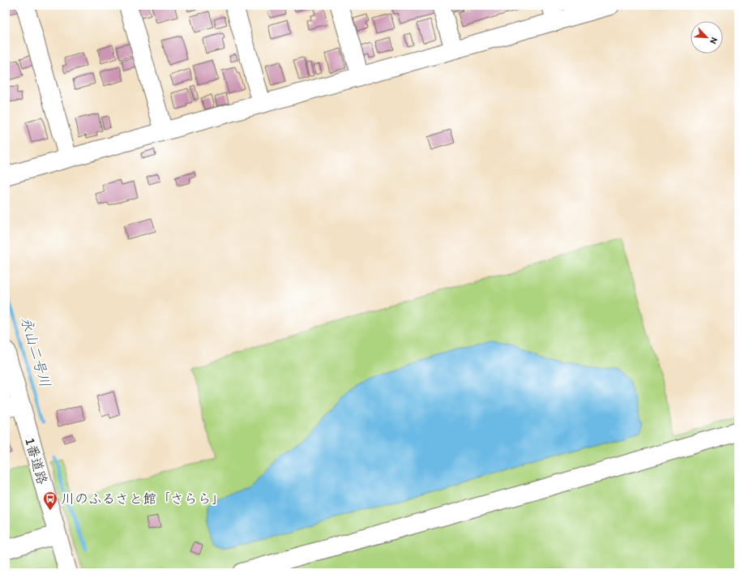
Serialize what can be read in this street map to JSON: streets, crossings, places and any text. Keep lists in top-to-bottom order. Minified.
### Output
{"streets":{"street":["1番道路"]},"water":["永山二号川"],"places":{"bus stop":["川のふるさと館「さらら」"]},"north":"bottom right"}
